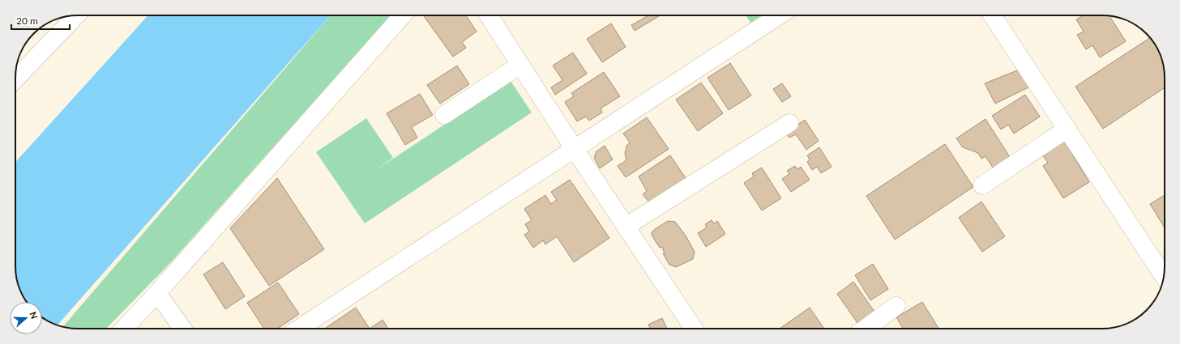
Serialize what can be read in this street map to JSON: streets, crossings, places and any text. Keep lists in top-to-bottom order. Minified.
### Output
{"scale_bar":"20 m","north":"right"}
